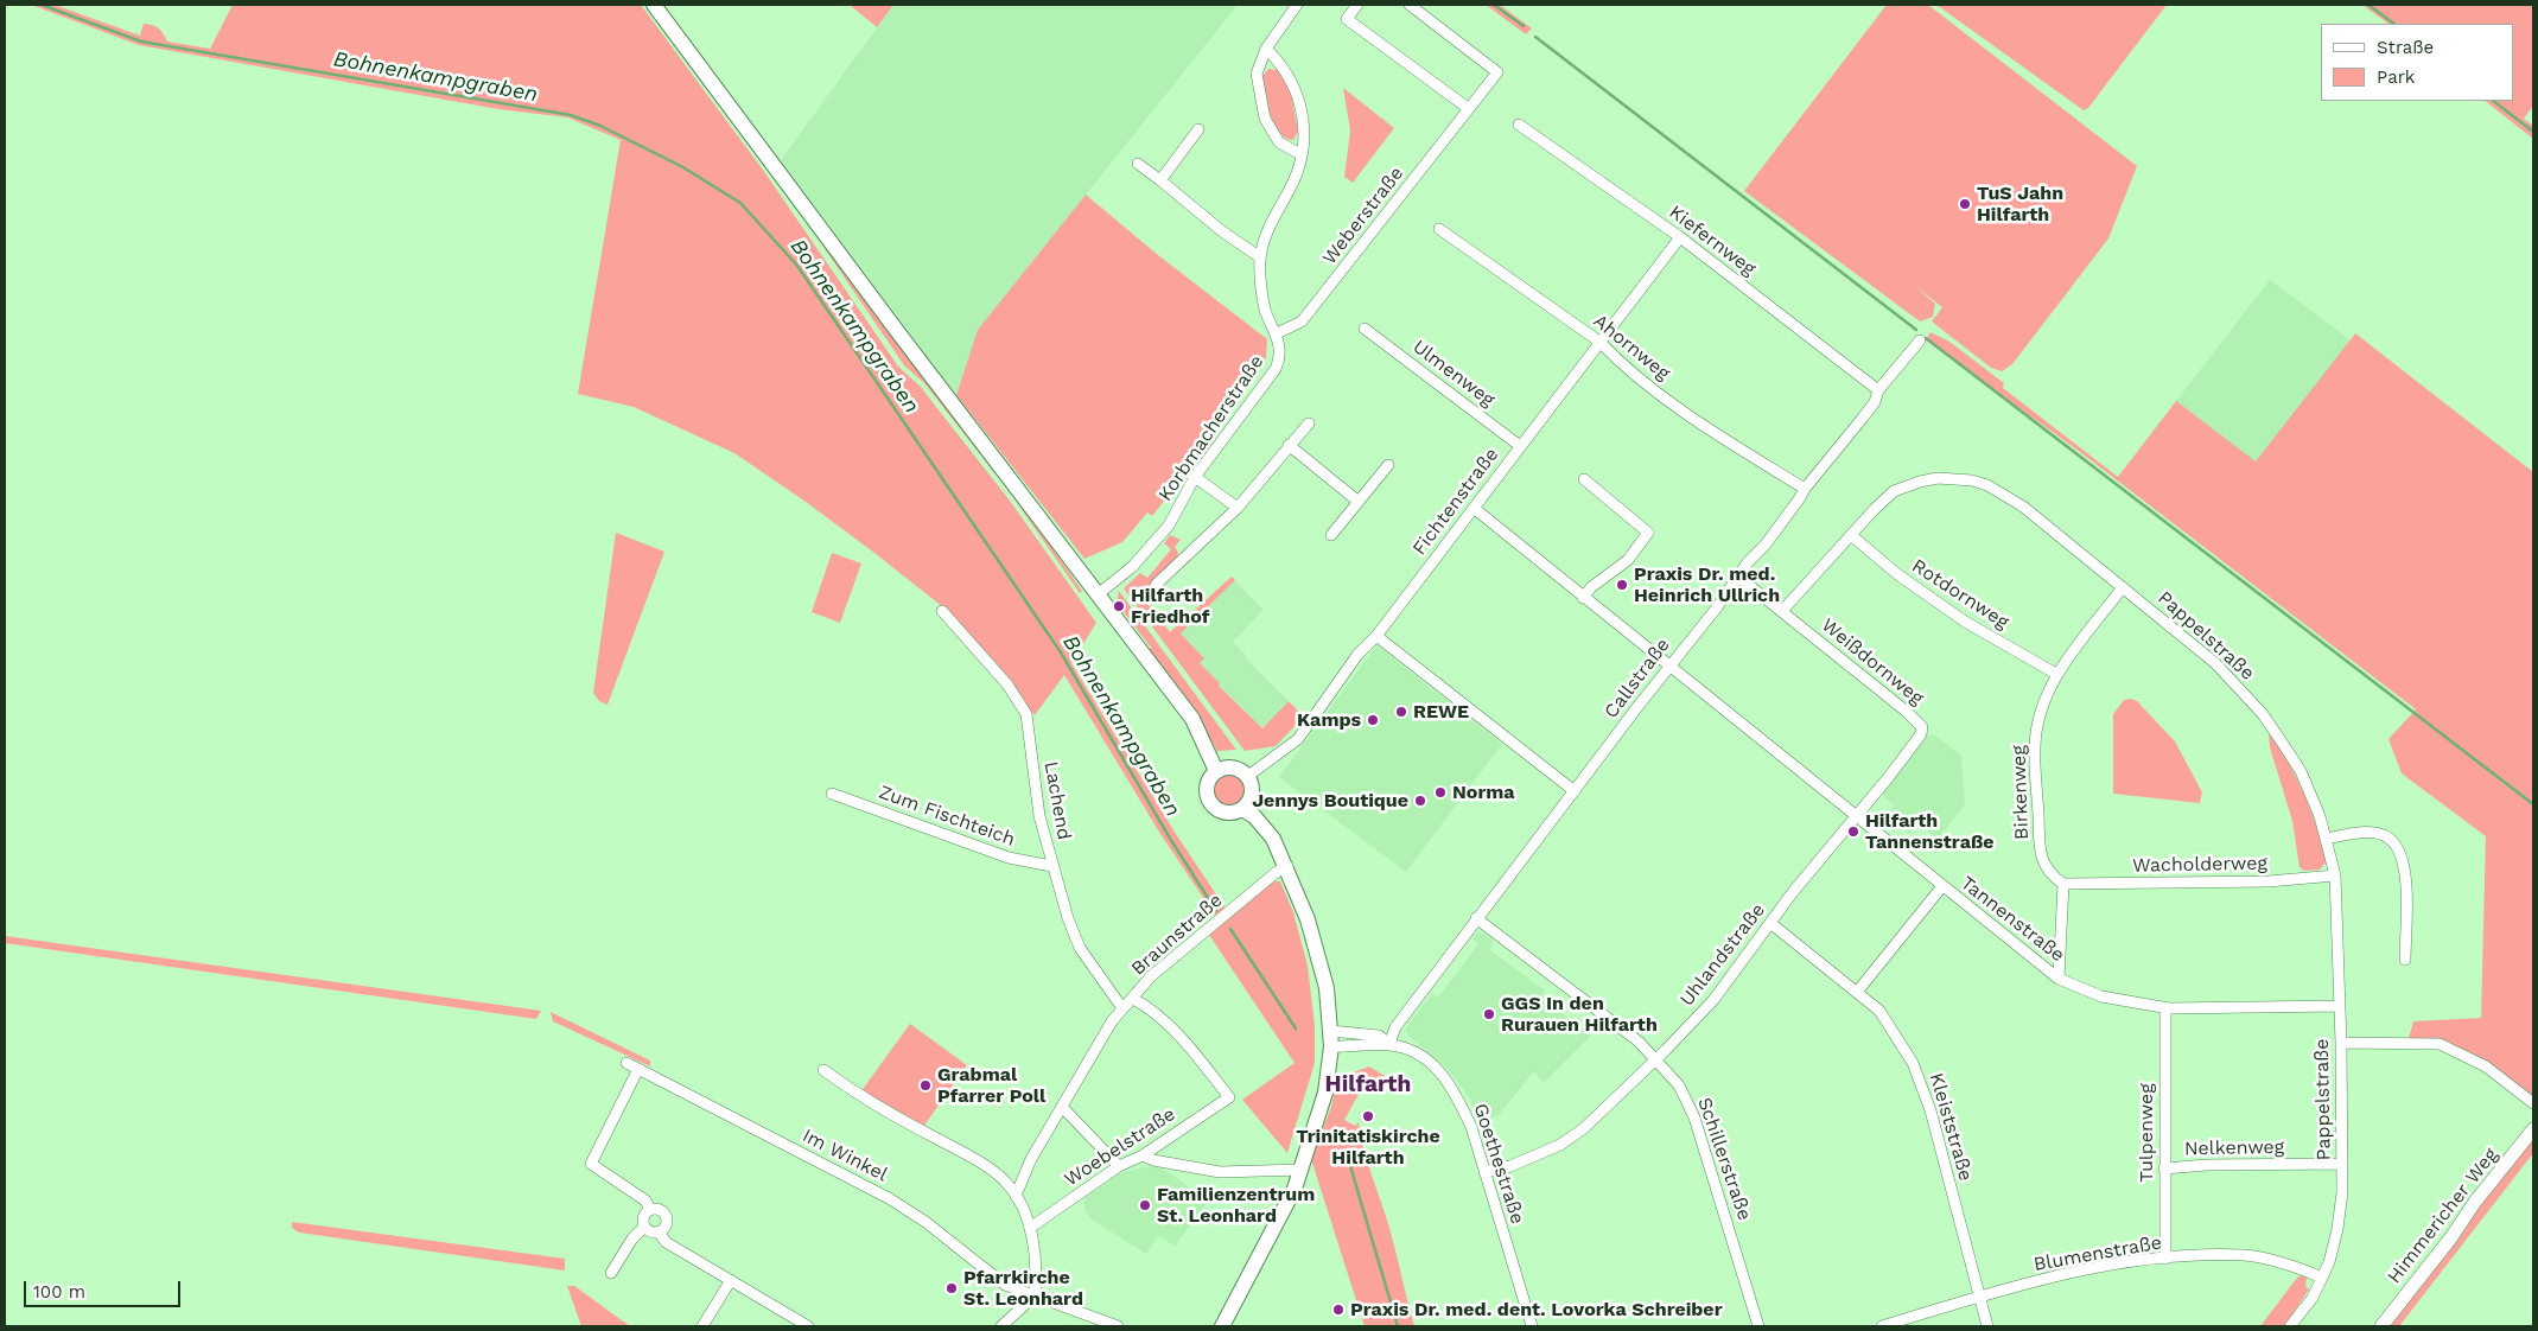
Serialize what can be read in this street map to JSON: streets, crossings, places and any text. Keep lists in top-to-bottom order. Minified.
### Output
{"streets":{"street":["Weberstraße","Kiefernweg","Ahornweg","Ulmenweg","Korbmacherstraße","Fichtenstraße","Rotdornweg","Pappelstraße","Weißdornweg","Callstraße","Birkenweg","Lachend","Zum Fischteich","Wacholderweg","Tannenstraße","Braunstraße","Uhlandstraße","Kleiststraße","Tulpenweg","Woebelstraße","Nelkenweg","Im Winkel","Schillerstraße","Goethestraße","Himmericher Weg","Blumenstraße"]},"crossings":[["Weberstraße","Korbmacherstraße"],["Kiefernweg","Fichtenstraße"],["Kiefernweg","Callstraße"],["Ahornweg","Fichtenstraße"],["Ahornweg","Callstraße"],["Ulmenweg","Fichtenstraße"],["Fichtenstraße","Tannenstraße"],["Rotdornweg","Pappelstraße"],["Rotdornweg","Birkenweg"],["Pappelstraße","Weißdornweg"],["Pappelstraße","Birkenweg"],["Pappelstraße","Wacholderweg"],["Pappelstraße","Tannenstraße"],["Pappelstraße","Nelkenweg"],["Pappelstraße","Blumenstraße"],["Weißdornweg","Callstraße"],["Weißdornweg","Tannenstraße"],["Weißdornweg","Uhlandstraße"],["Callstraße","Tannenstraße"],["Callstraße","Schillerstraße"],["Callstraße","Goethestraße"],["Birkenweg","Wacholderweg"],["Lachend","Zum Fischteich"],["Lachend","Braunstraße"],["Tannenstraße","Uhlandstraße"],["Tannenstraße","Tulpenweg"],["Braunstraße","Woebelstraße"],["Uhlandstraße","Kleiststraße"],["Uhlandstraße","Schillerstraße"],["Uhlandstraße","Goethestraße"],["Kleiststraße","Blumenstraße"],["Tulpenweg","Nelkenweg"],["Tulpenweg","Blumenstraße"]],"districts":["Hilfarth"],"water":["Bohnenkampgraben"],"places":["TuS Jahn Hilfarth","Praxis Dr. med. Heinrich Ullrich","Hilfarth Friedhof","REWE","Kamps","Norma","Jennys Boutique","Hilfarth Tannenstraße","GGS In den Rurauen Hilfarth","Grabmal Pfarrer Poll","Trinitatiskirche Hilfarth","Familienzentrum St. Leonhard","Pfarrkirche St. Leonhard","Praxis Dr. med. dent. Lovorka Schreiber"],"legend":["Straße","Park"],"scale_bar":"100 m"}
